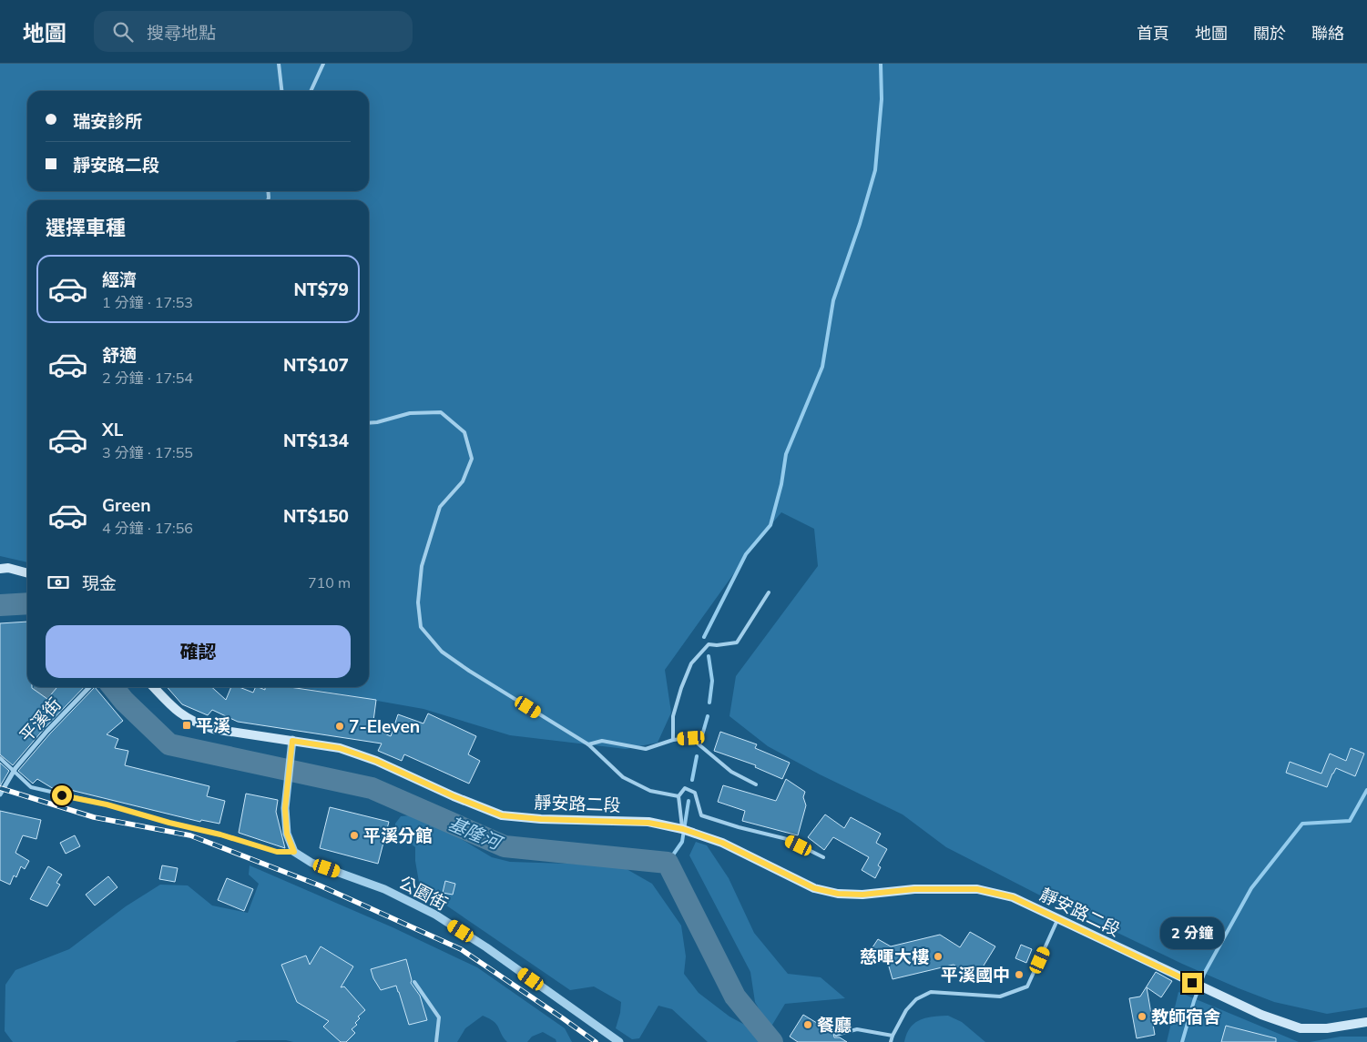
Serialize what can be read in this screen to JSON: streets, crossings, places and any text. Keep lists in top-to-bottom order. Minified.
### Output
{"streets":{"main road":["靜安路二段"],"street":["平溪街","公園街"]},"crossings":[["平溪街","公園街"]],"water":["基隆河"],"places":{"transit":["平溪"],"other":["7-Eleven","平溪分館","慈暉大樓","平溪國中","教師宿舍","餐廳"]},"page":{"header":"地圖","search":"搜尋地點","nav":["首頁","地圖","關於","聯絡"],"banner":["瑞安診所","靜安路二段"],"heading":"選擇車種","list":[{"name":"經濟","note":"1 分鐘 · 17:53","value":"NT$79"},{"name":"舒適","note":"2 分鐘 · 17:54","value":"NT$107"},{"name":"XL","note":"3 分鐘 · 17:55","value":"NT$134"},{"name":"Green","note":"4 分鐘 · 17:56","value":"NT$150"}],"pay":["現金","710 m"],"buttons":"確認","bubble":"2 分鐘"}}
